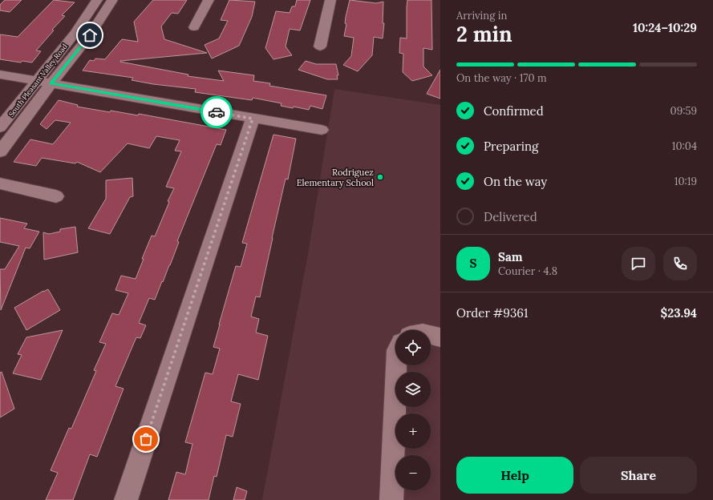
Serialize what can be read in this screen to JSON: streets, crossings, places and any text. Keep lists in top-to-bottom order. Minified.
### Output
{"streets":{"street":["South Pleasant Valley Road"]},"places":["Rodriguez Elementary School"],"page":{"heading":["2 min","Arriving in","10:24–10:29"],"panel":["Sam","Courier · 4.8","Order #9361","$23.94"],"bar":"On the way · 170 m","list":[["Confirmed","09:59"],["Preparing","10:04"],["On the way","10:19"],"Delivered"],"round":"S","map_buttons":["+","−"],"buttons":["Help","Share"]}}
